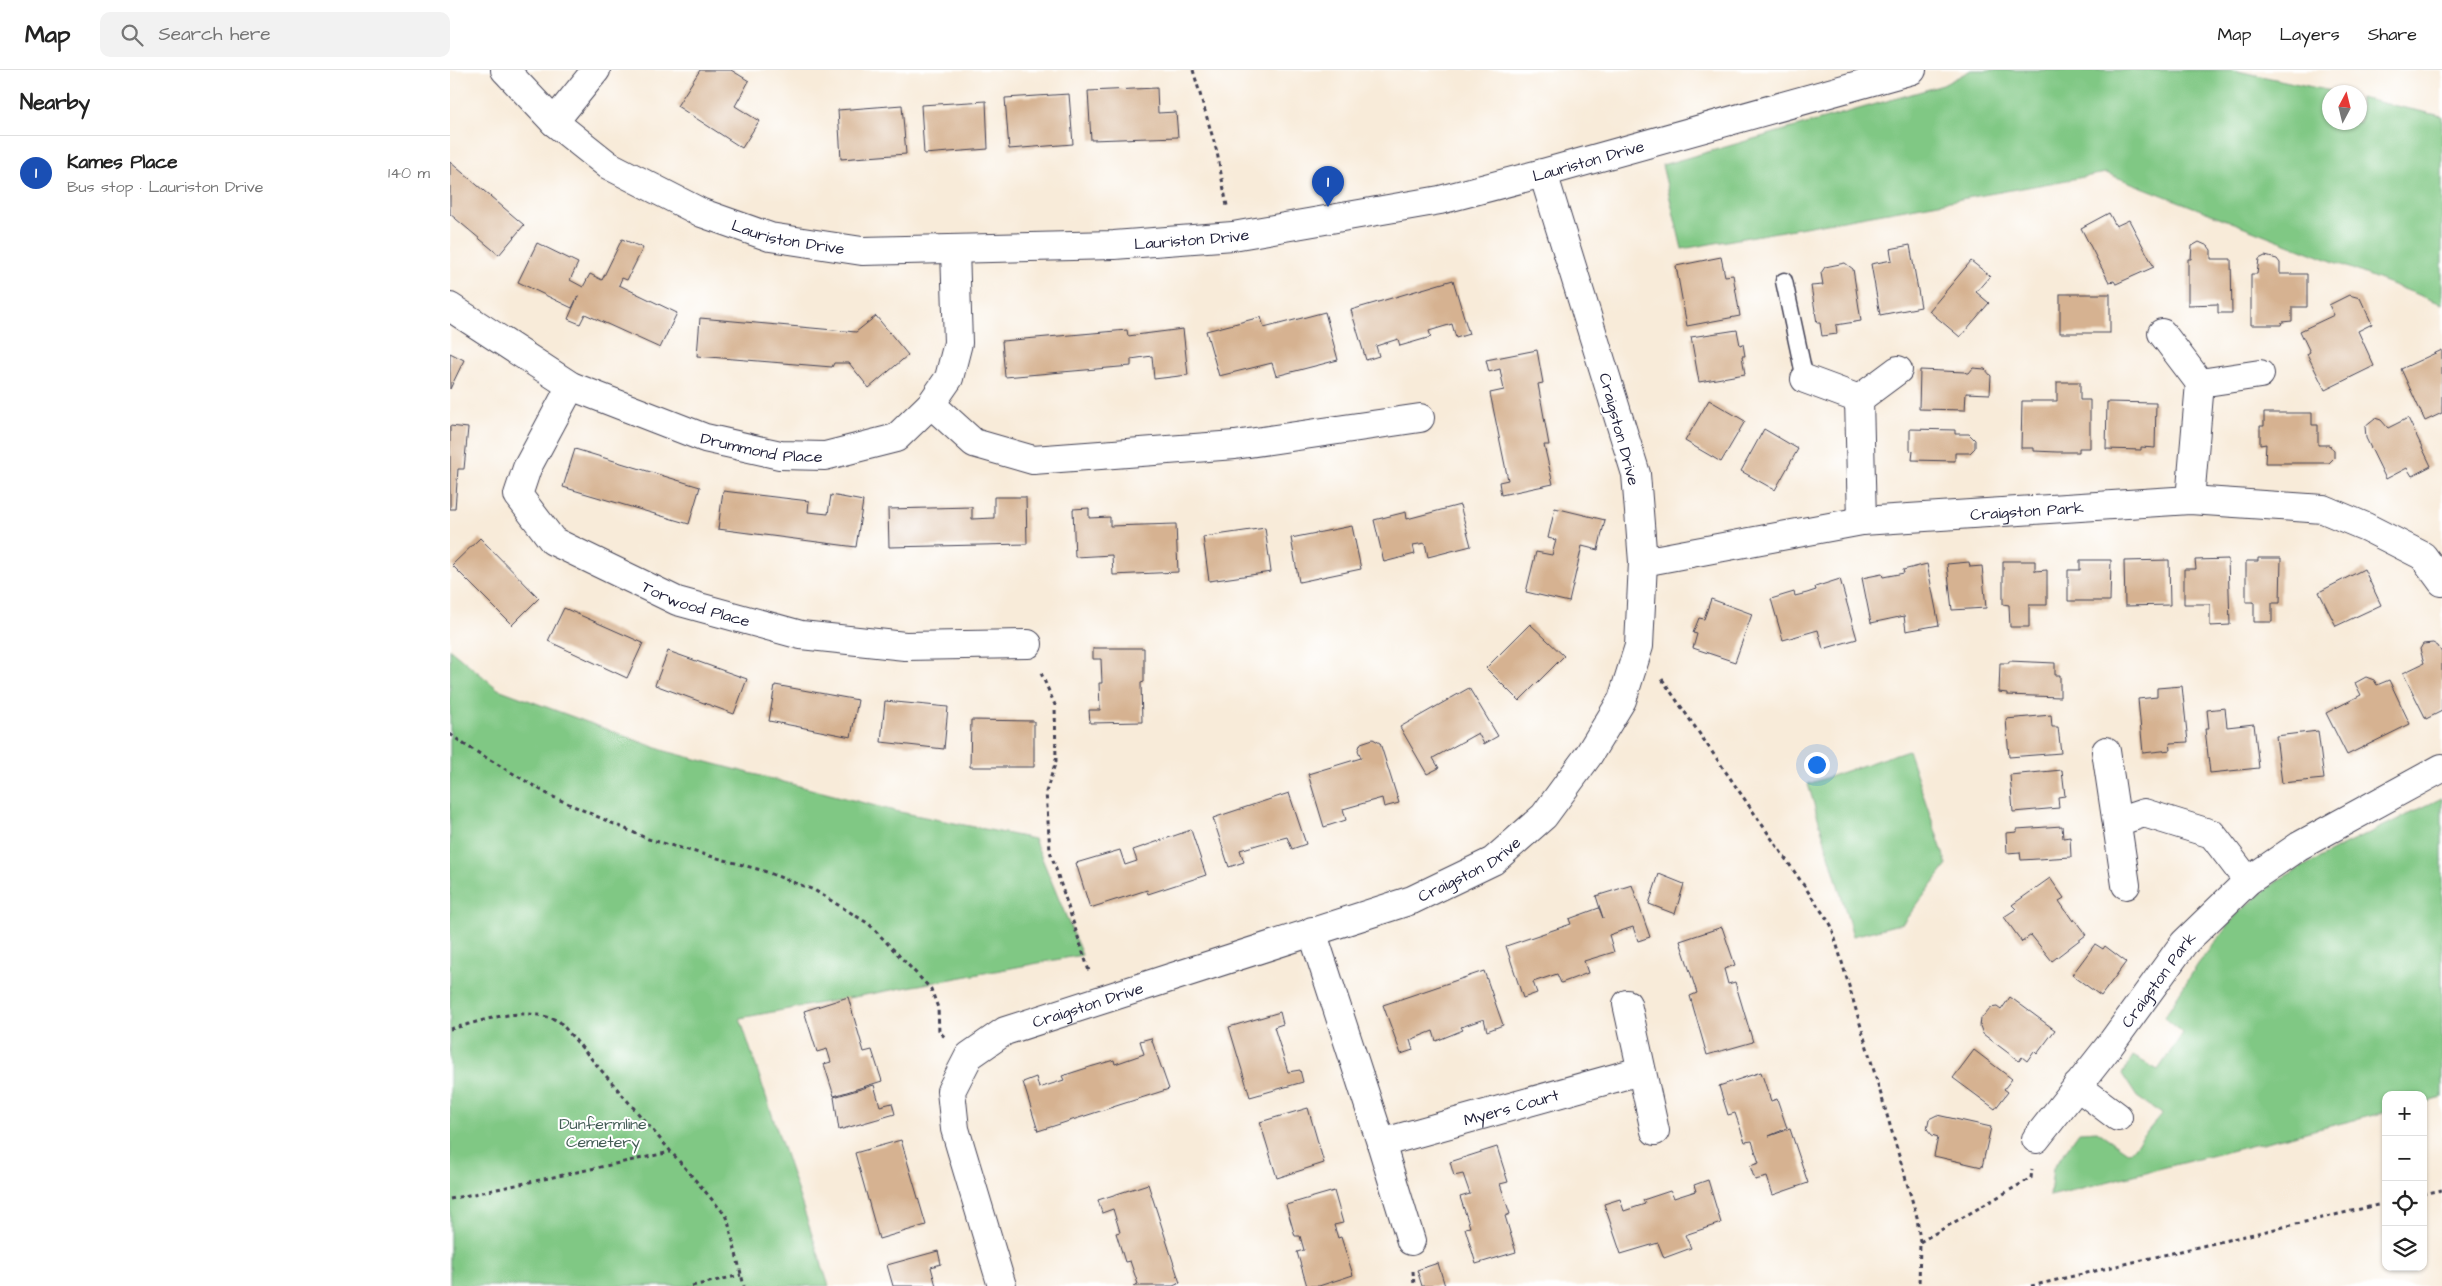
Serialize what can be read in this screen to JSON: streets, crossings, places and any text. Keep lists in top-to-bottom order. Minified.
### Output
{"streets":{"street":["Lauriston Drive","Craigston Drive","Drummond Place","Craigston Park","Torwood Place","Myers Court"]},"crossings":[["Lauriston Drive","Craigston Drive"],["Lauriston Drive","Drummond Place"],["Craigston Drive","Craigston Park"],["Drummond Place","Torwood Place"]],"parks":["Dunfermline Cemetery"],"north":"top","page":{"header":"Map","search":"Search here","nav":["Map","Layers","Share"],"heading":"Nearby","list":[{"mark":"1","name":"Kames Place","note":"Bus stop · Lauriston Drive","value":"140 m"}],"pins":"1","map_buttons":["+","−"]}}
